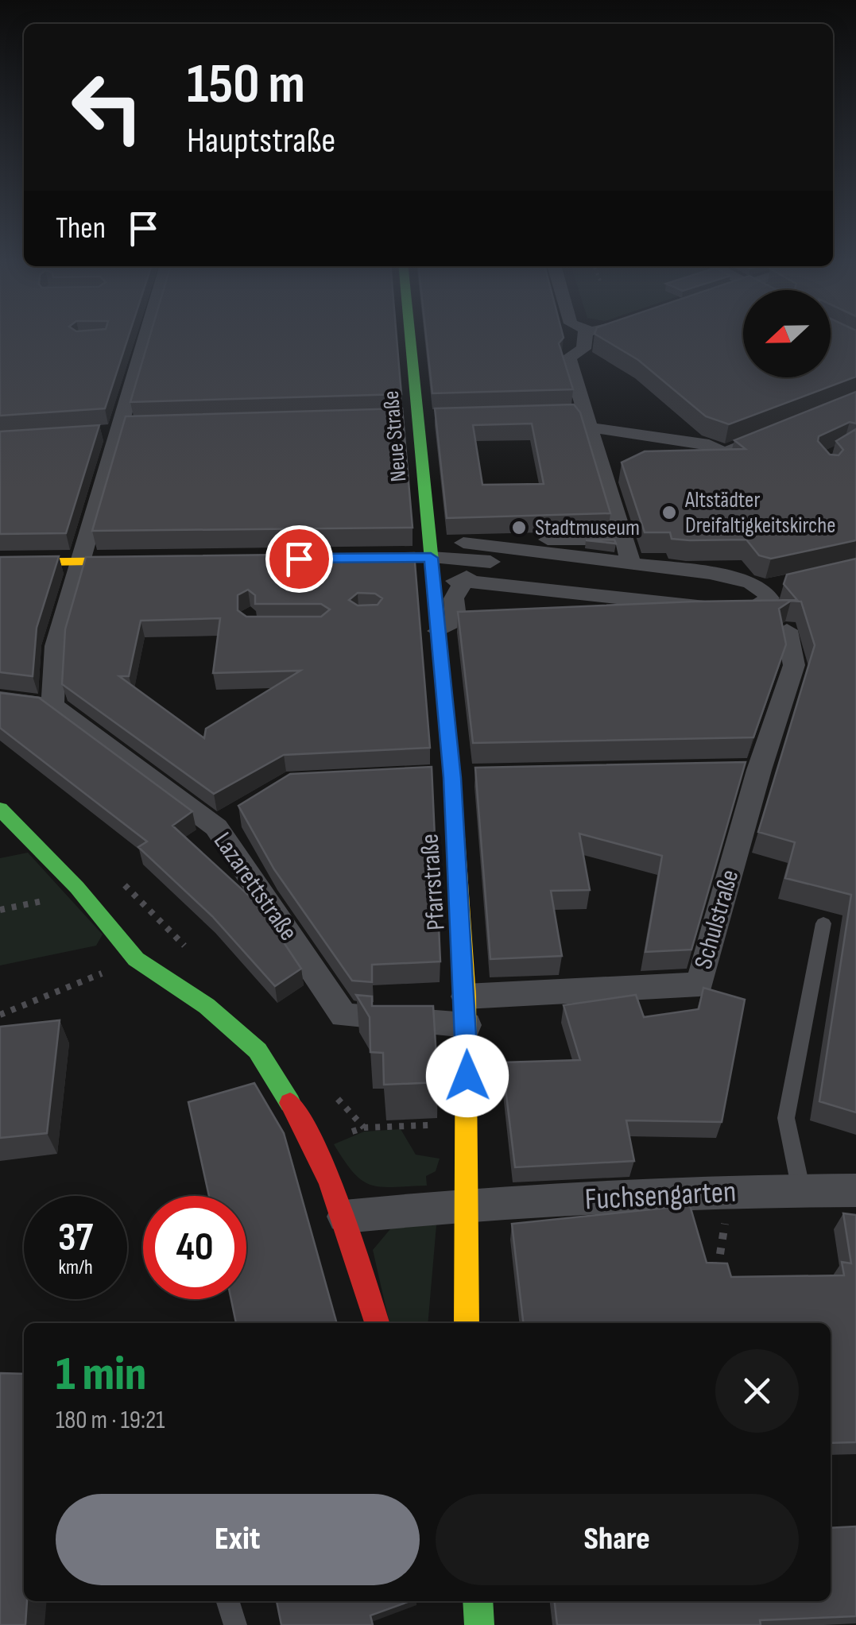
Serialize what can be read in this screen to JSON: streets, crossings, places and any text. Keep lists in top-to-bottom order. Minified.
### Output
{"streets":{"street":["Neue Straße","Pfarrstraße","Lazarettstraße","Schulstraße","Fuchsengarten"]},"crossings":[["Neue Straße","Pfarrstraße"],["Pfarrstraße","Lazarettstraße"],["Pfarrstraße","Schulstraße"],["Pfarrstraße","Fuchsengarten"]],"places":["Altstädter Dreifaltigkeitskirche","Stadtmuseum"],"north":"left","page":{"turn":["150 m","Hauptstraße"],"then":"Then","speed":"37 km/h","limit":"40","heading":["1 min","180 m · 19:21"],"buttons":["Exit","Share"]}}
